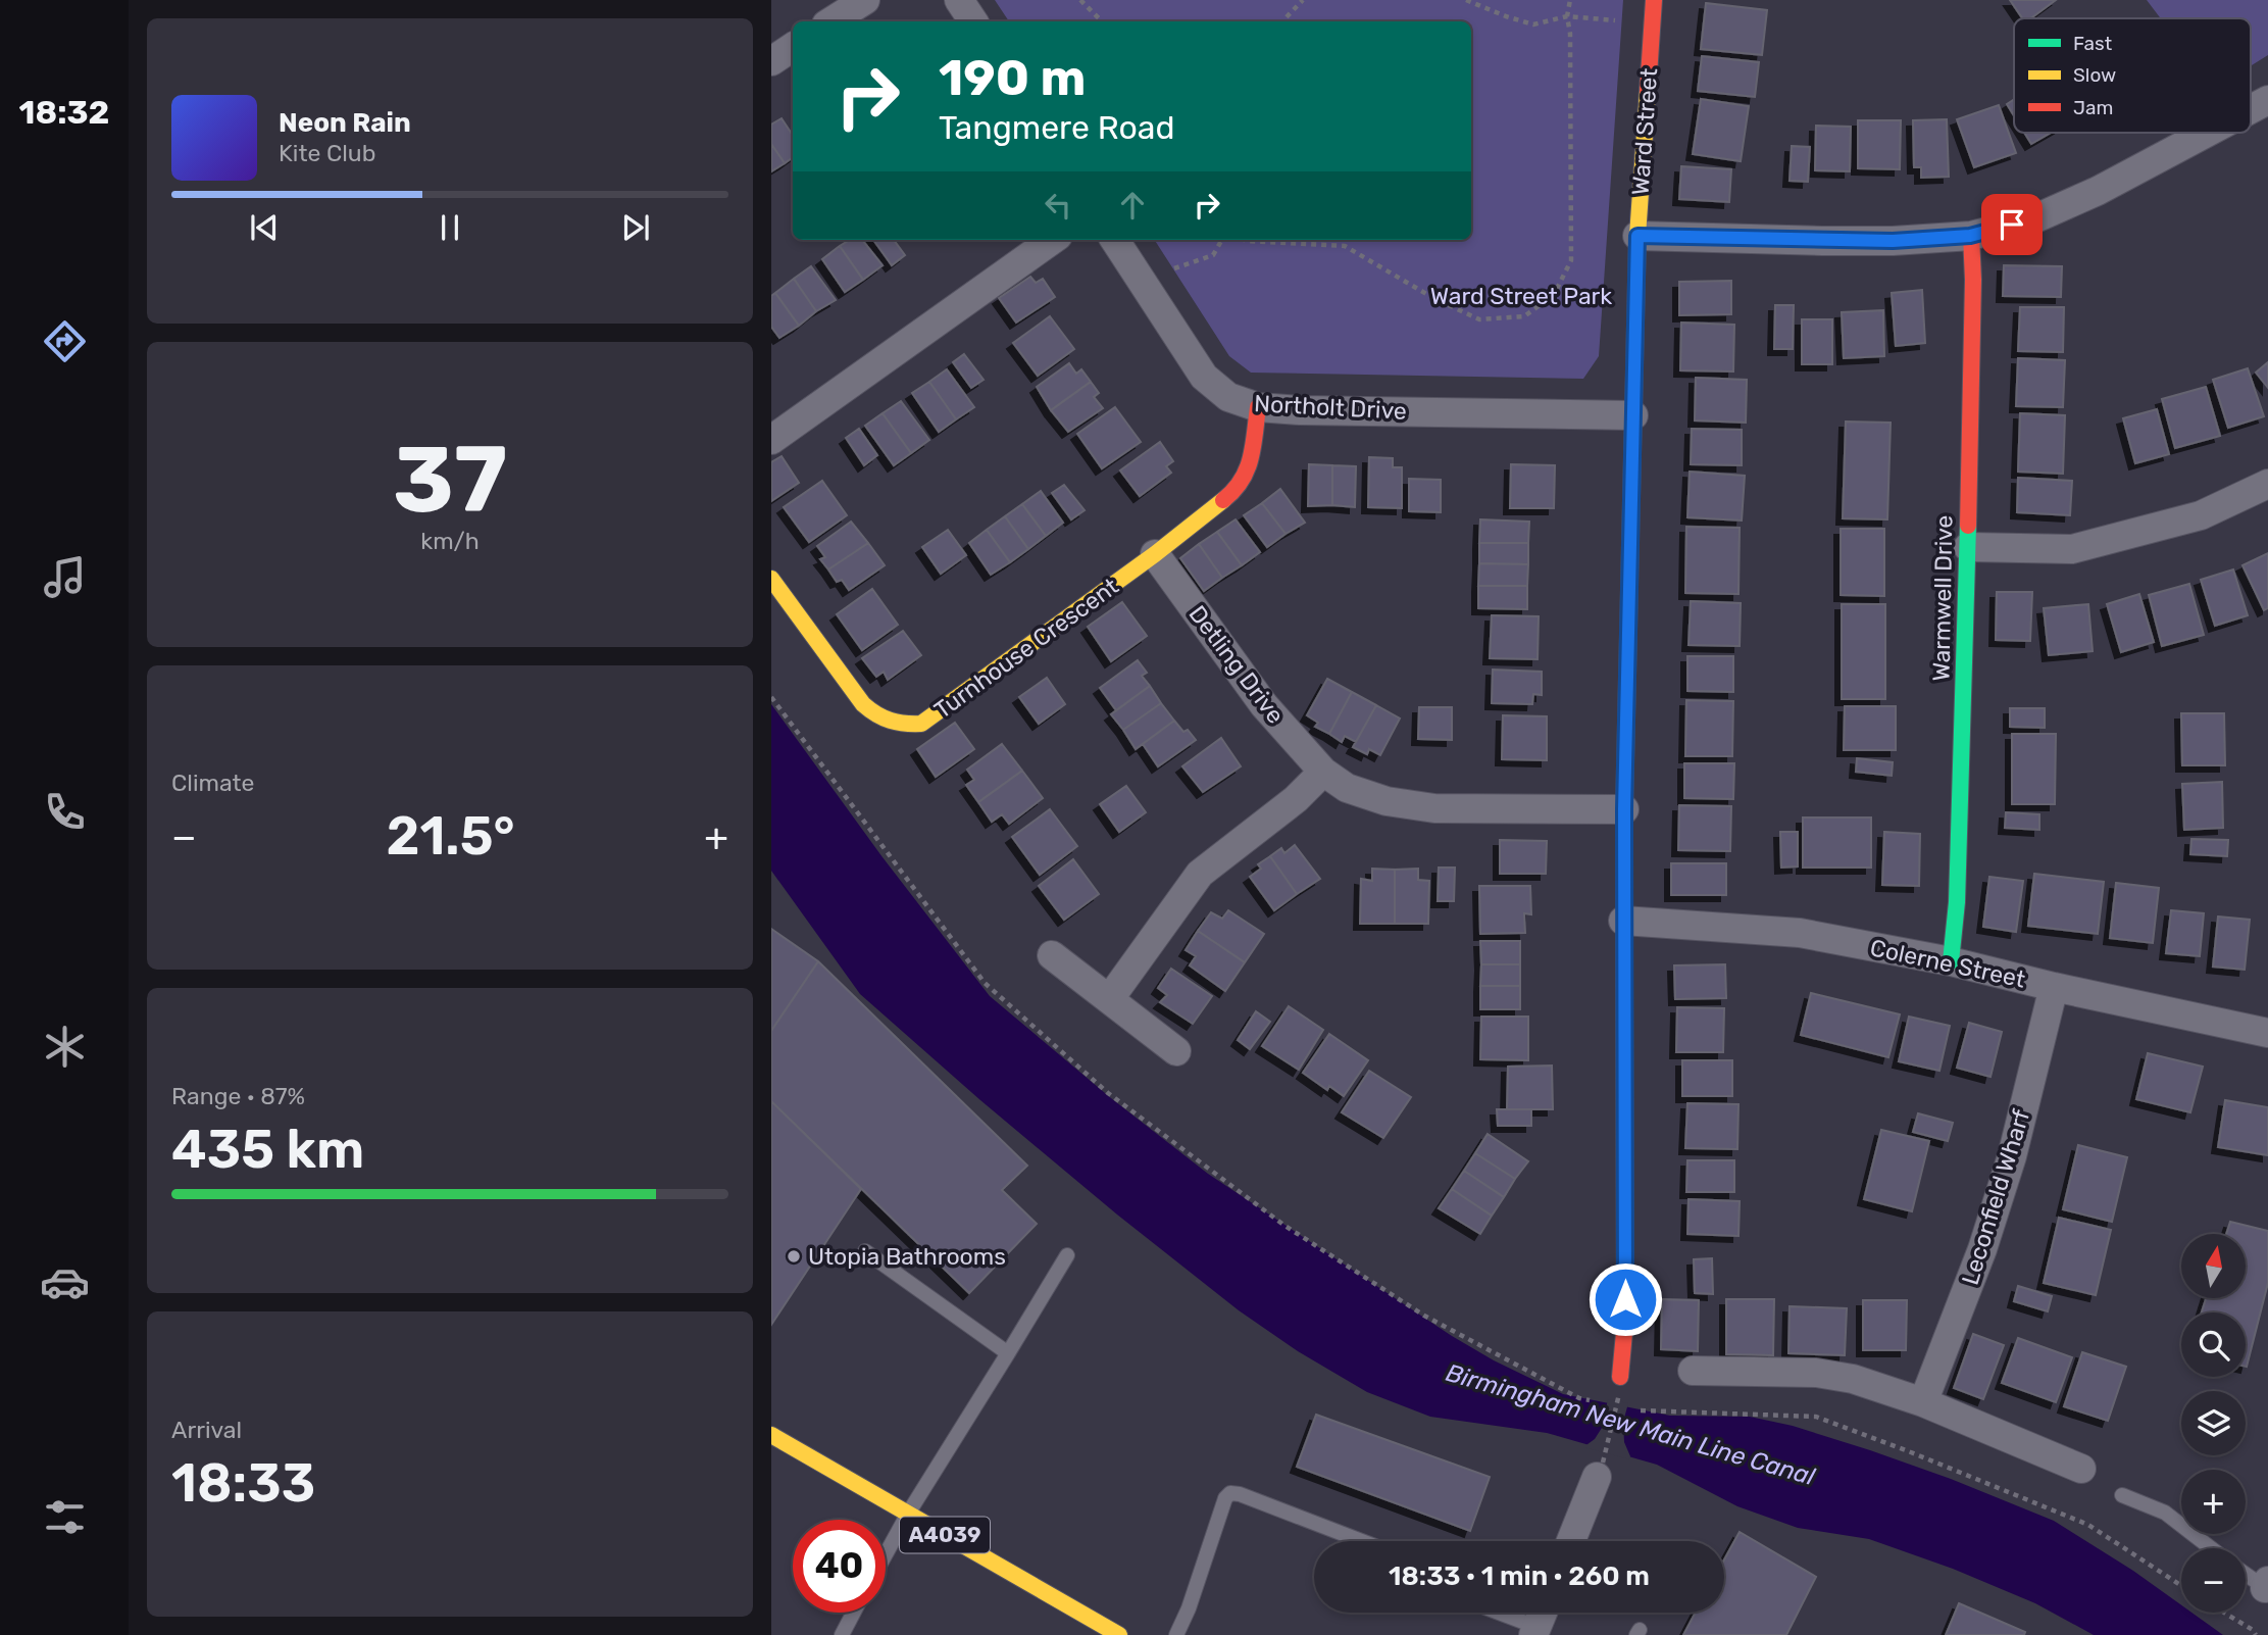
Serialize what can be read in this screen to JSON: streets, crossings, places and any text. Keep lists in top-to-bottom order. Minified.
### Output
{"streets":{"street":["Ward Street","Northolt Drive","Warmwell Drive","Turnhouse Crescent","Detling Drive","Colerne Street","Leconfield Wharf","A4039"]},"crossings":[["Ward Street","Northolt Drive"],["Ward Street","Detling Drive"],["Ward Street","Colerne Street"],["Northolt Drive","Turnhouse Crescent"],["Warmwell Drive","Colerne Street"],["Turnhouse Crescent","Detling Drive"],["Colerne Street","Leconfield Wharf"]],"water":["Birmingham New Main Line Canal"],"parks":["Ward Street Park"],"places":["Utopia Bathrooms"],"legend":["Fast","Slow","Jam"],"north":"top","page":{"tabs":"18:32","turn":["190 m","Tangmere Road"],"song":["Neon Rain","Kite Club"],"tile":[["37","km/h"],"Climate",["Range · 87%","435 km"],["Arrival","18:33"]],"heat":["−","21.5°","+"],"map_buttons":["+","−"],"limit":"40","trip":"18:33 · 1 min · 260 m"}}
